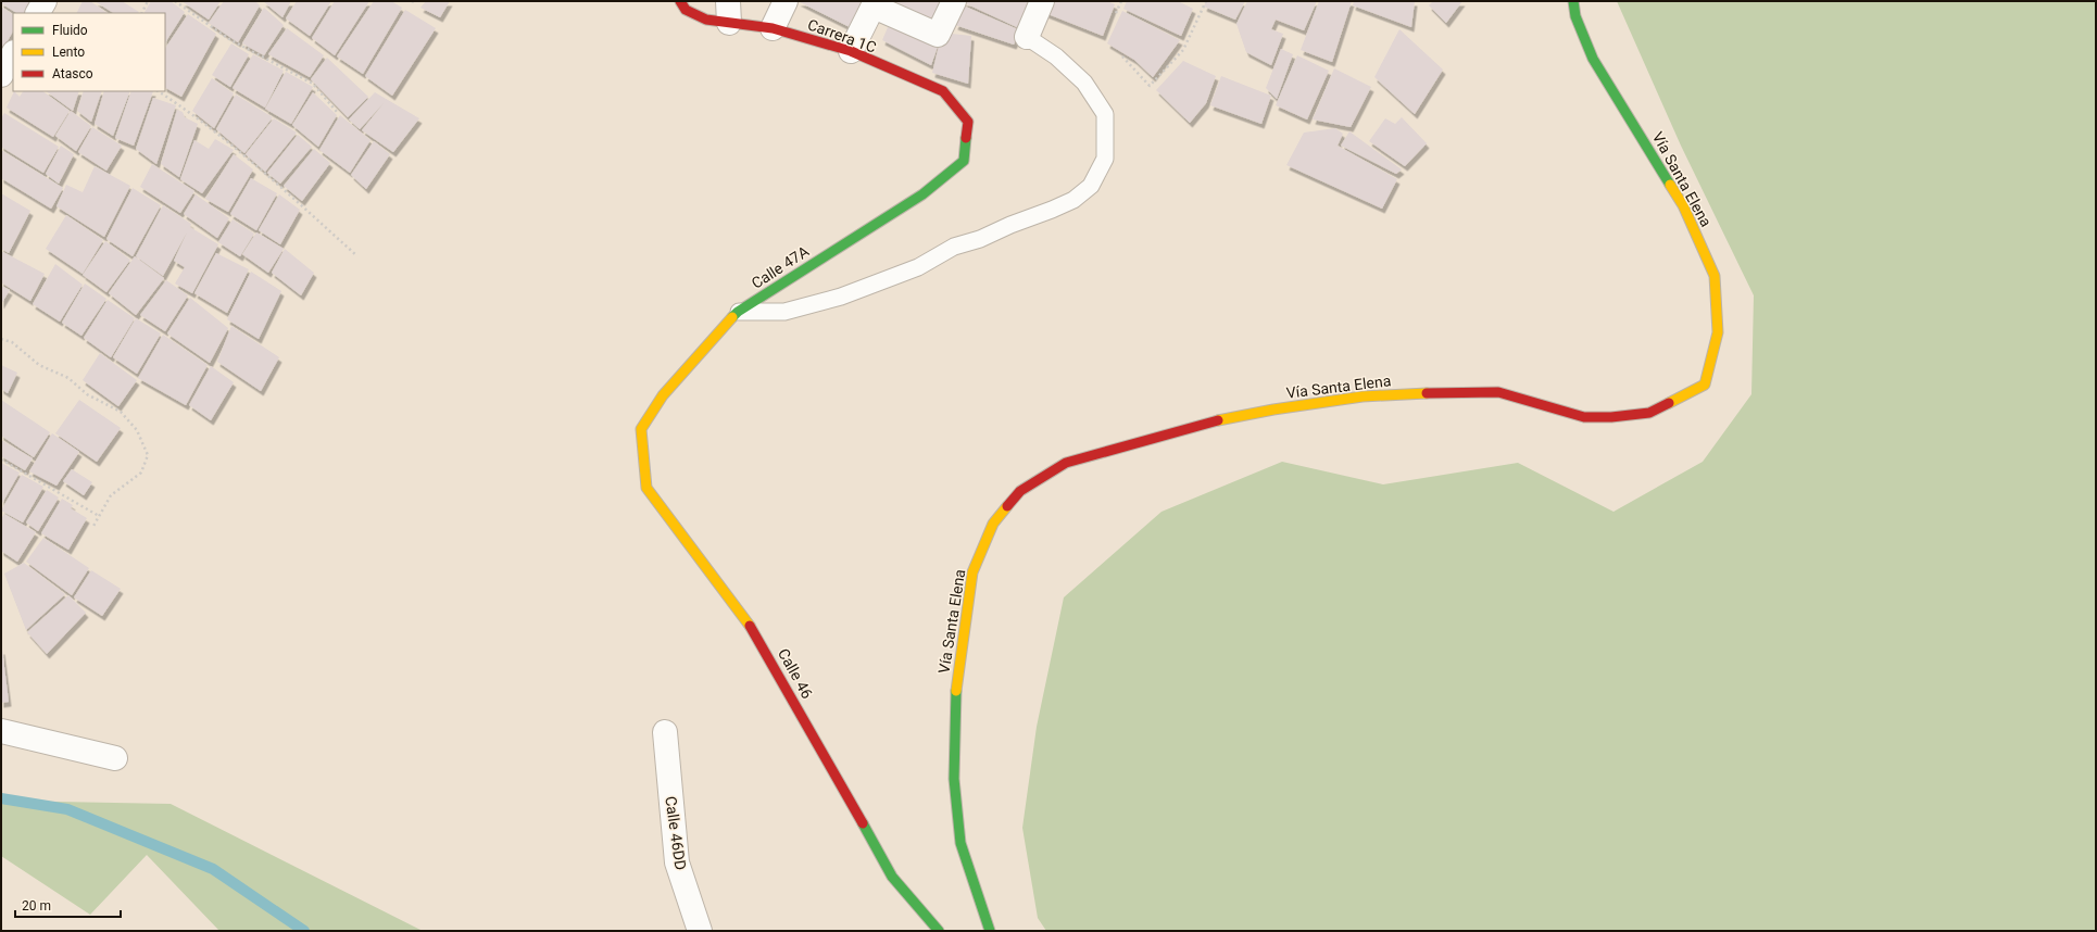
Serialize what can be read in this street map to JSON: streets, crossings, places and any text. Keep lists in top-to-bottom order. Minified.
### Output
{"streets":{"main road":["Carrera 1C","Vía Santa Elena","Calle 47A","Calle 46"],"street":["Calle 46DD"]},"crossings":[["Carrera 1C","Calle 47A"],["Calle 47A","Calle 46"]],"legend":["Fluido","Lento","Atasco"],"scale_bar":"20 m"}
